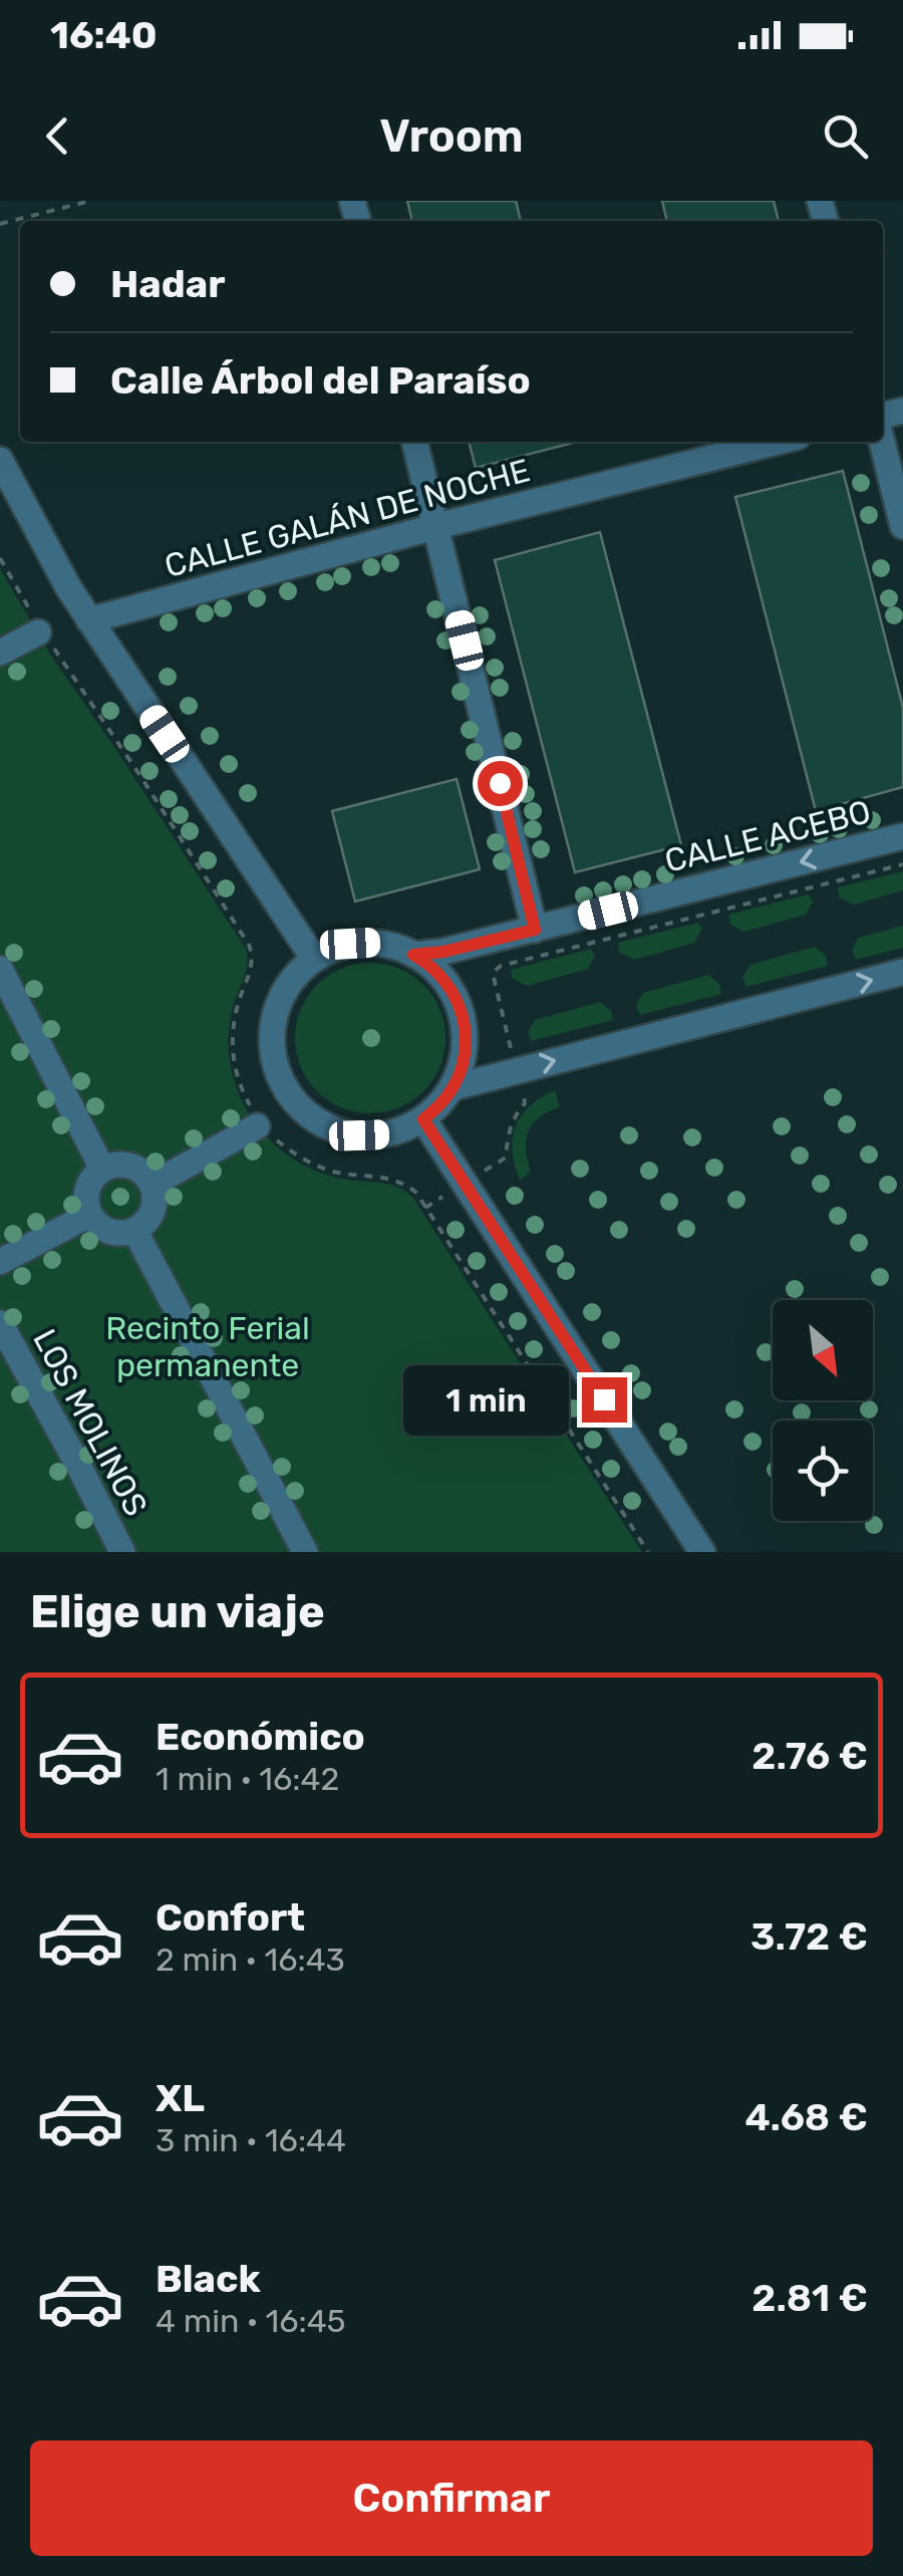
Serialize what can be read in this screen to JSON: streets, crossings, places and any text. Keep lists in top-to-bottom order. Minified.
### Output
{"streets":{"street":["CALLE GALÁN DE NOCHE","CALLE ACEBO","LOS MOLINOS"]},"parks":["Recinto Ferial permanente"],"north":"bottom right","page":{"status":"16:40","header":"Vroom","banner":["Hadar","Calle Árbol del Paraíso"],"bubble":"1 min","heading":"Elige un viaje","list":[{"name":"Económico","note":"1 min · 16:42","value":"2.76 €"},{"name":"Confort","note":"2 min · 16:43","value":"3.72 €"},{"name":"XL","note":"3 min · 16:44","value":"4.68 €"},{"name":"Black","note":"4 min · 16:45","value":"2.81 €"}],"buttons":"Confirmar"}}
